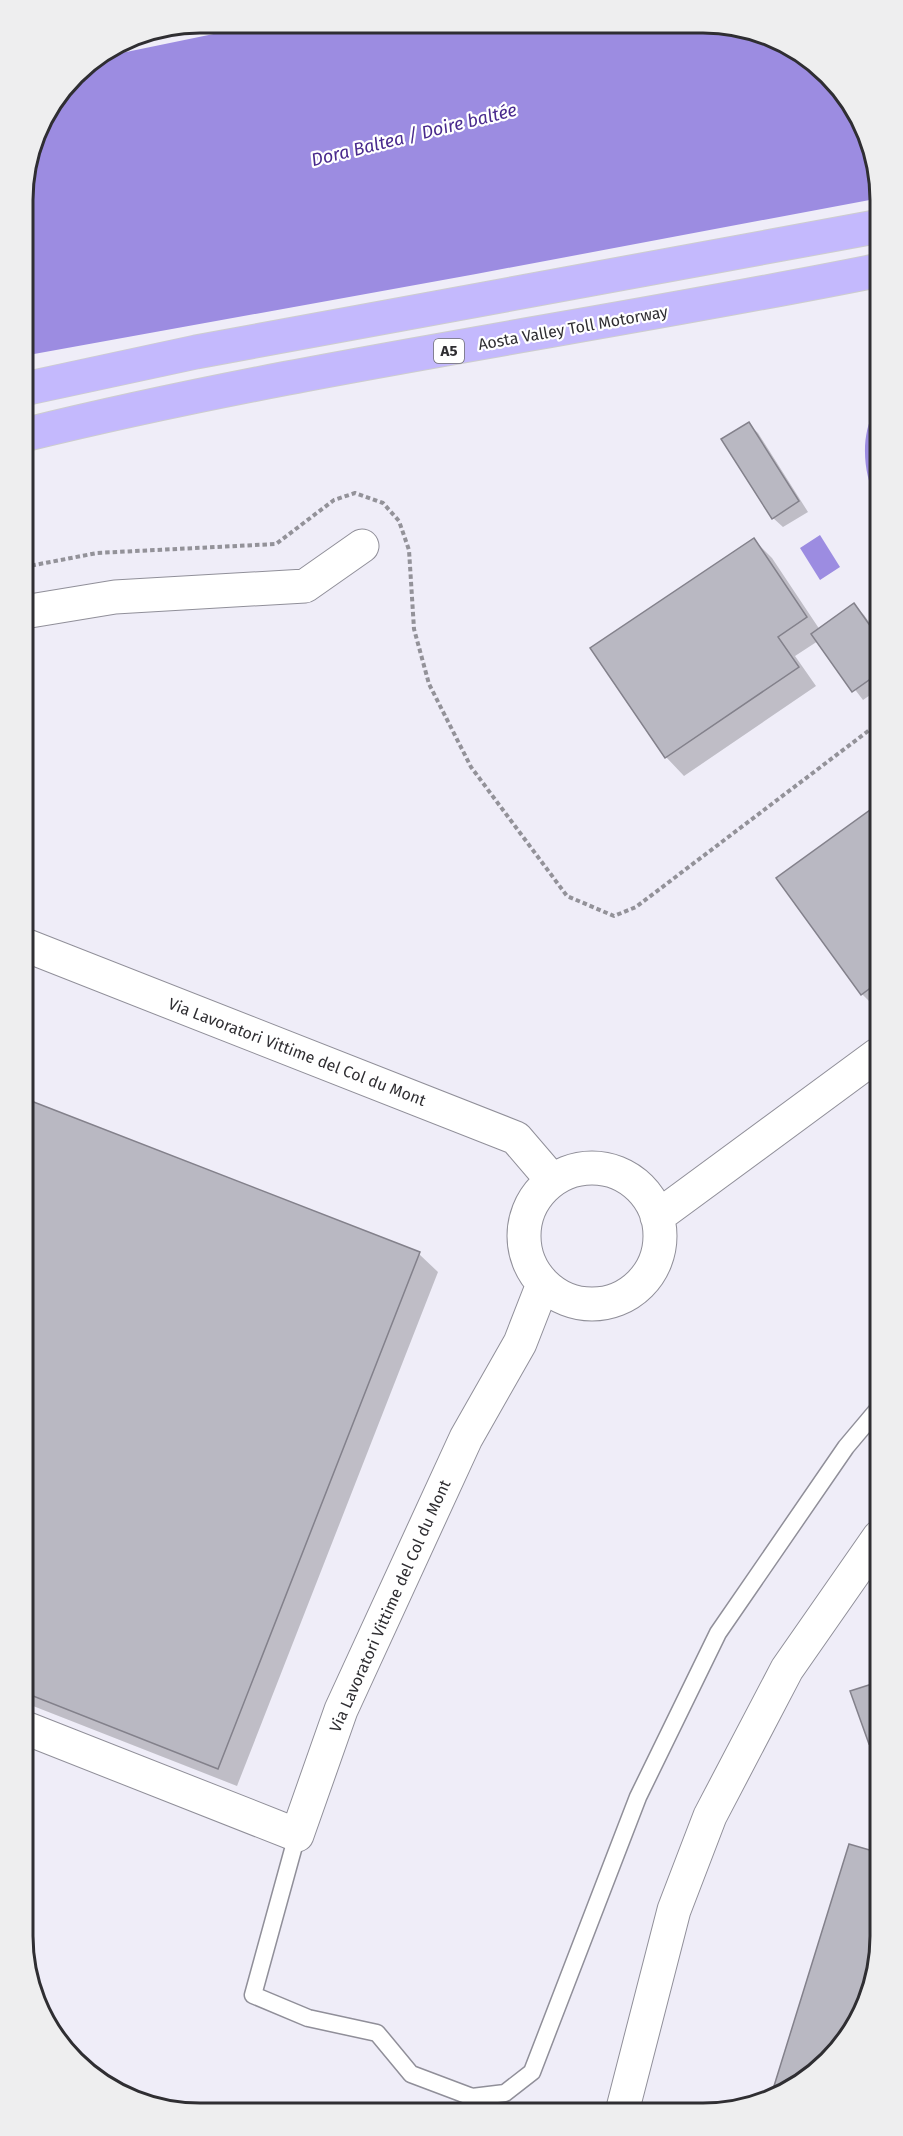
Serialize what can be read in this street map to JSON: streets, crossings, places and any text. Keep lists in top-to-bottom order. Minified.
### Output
{"streets":{"highway":["Aosta Valley Toll Motorway","A5"],"street":["Via Lavoratori Vittime del Col du Mont"]},"water":["Dora Baltea / Doire baltée"]}
